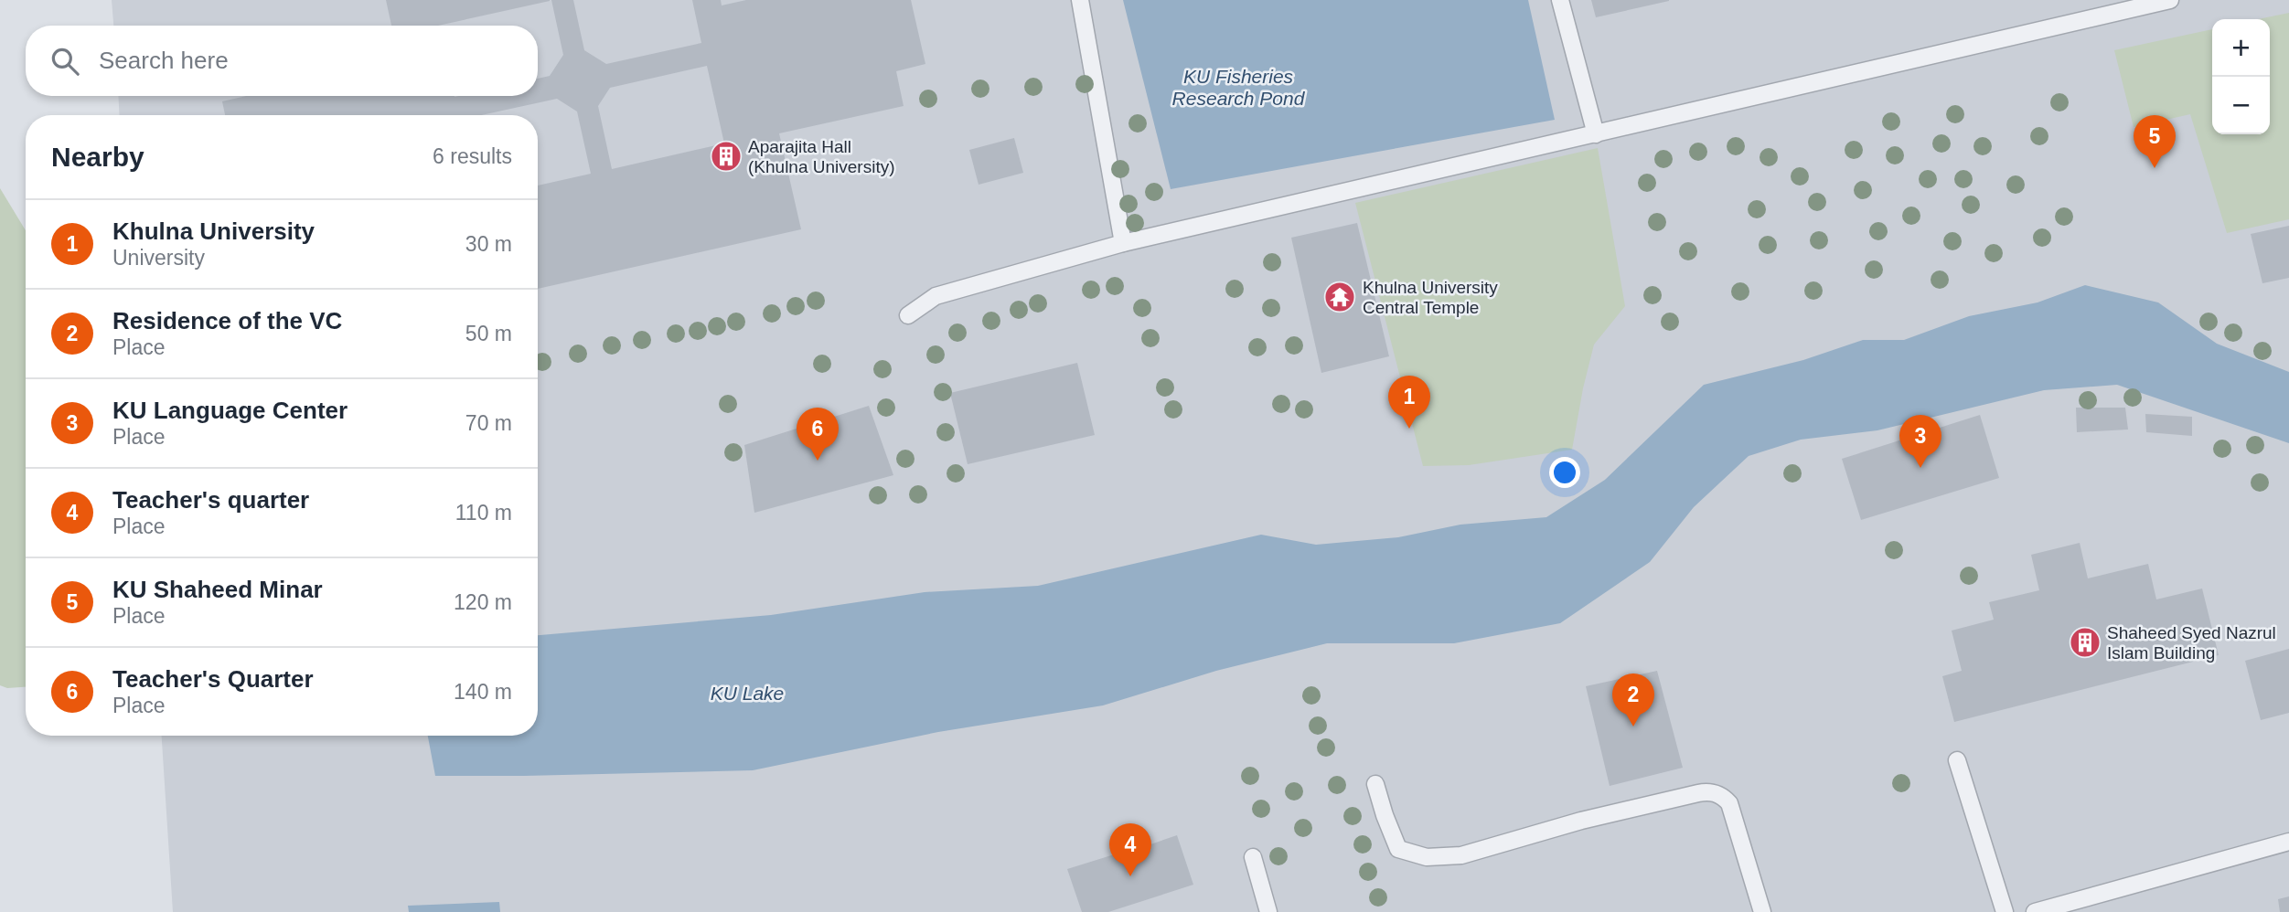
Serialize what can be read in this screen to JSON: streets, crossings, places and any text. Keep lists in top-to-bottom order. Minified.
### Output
{"water":["KU Fisheries Research Pond","KU Lake"],"places":{"building":["Aparajita Hall (Khulna University)","Shaheed Syed Nazrul Islam Building"],"temple":["Khulna University Central Temple"]},"page":{"map_buttons":["+","−"],"search":"Search here","pins":["5","1","6","3","2","4"],"heading":["Nearby","6 results"],"list":[{"mark":"1","name":"Khulna University","note":"University","value":"30 m"},{"mark":"2","name":"Residence of the VC","note":"Place","value":"50 m"},{"mark":"3","name":"KU Language Center","note":"Place","value":"70 m"},{"mark":"4","name":"Teacher's quarter","note":"Place","value":"110 m"},{"mark":"5","name":"KU Shaheed Minar","note":"Place","value":"120 m"},{"mark":"6","name":"Teacher's Quarter","note":"Place","value":"140 m"}]}}
